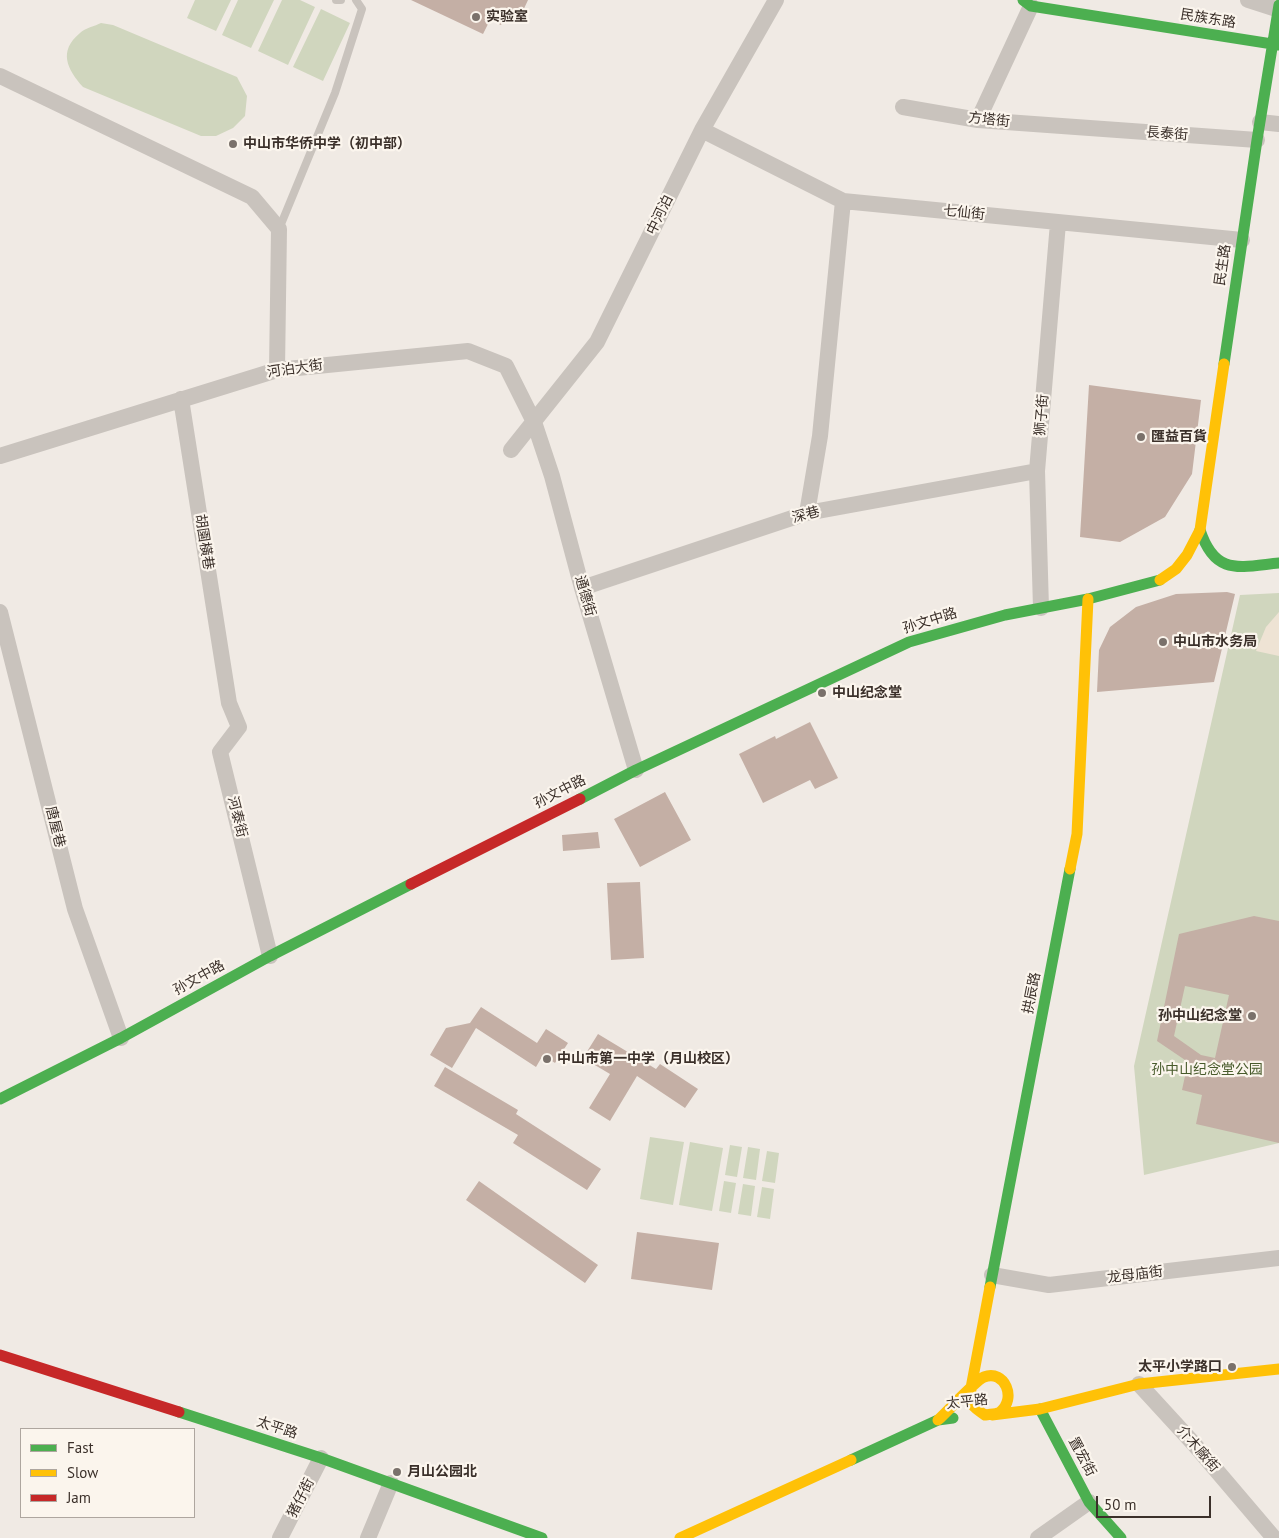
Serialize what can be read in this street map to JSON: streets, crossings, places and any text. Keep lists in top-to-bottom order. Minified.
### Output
{"streets":{"street":["民族东路","方塔街","長泰街","七仙街","中河泊","民生路","河泊大街","狮子街","深巷","胡園橫巷","通德街","孙文中路","河泰街","唐屋巷","拱辰路","龙母庙街","太平路","介木廠街","置宏街","猪仔街"]},"crossings":[["民族东路","民生路"],["方塔街","長泰街"],["長泰街","民生路"],["七仙街","中河泊"],["七仙街","民生路"],["七仙街","狮子街"],["中河泊","河泊大街"],["中河泊","通德街"],["民生路","孙文中路"],["河泊大街","胡園橫巷"],["河泊大街","通德街"],["狮子街","深巷"],["狮子街","孙文中路"],["深巷","通德街"],["胡園橫巷","河泰街"],["通德街","孙文中路"],["孙文中路","河泰街"],["孙文中路","唐屋巷"],["孙文中路","拱辰路"],["拱辰路","龙母庙街"],["拱辰路","太平路"],["太平路","介木廠街"],["太平路","置宏街"],["太平路","猪仔街"]],"parks":["孙中山纪念堂公园"],"places":["实验室","中山市华侨中学（初中部）","匯益百貨","中山市水务局","中山纪念堂","孙中山纪念堂","中山市第一中学（月山校区）","太平小学路口","月山公园北"],"legend":["Fast","Slow","Jam"],"scale_bar":"50 m"}
